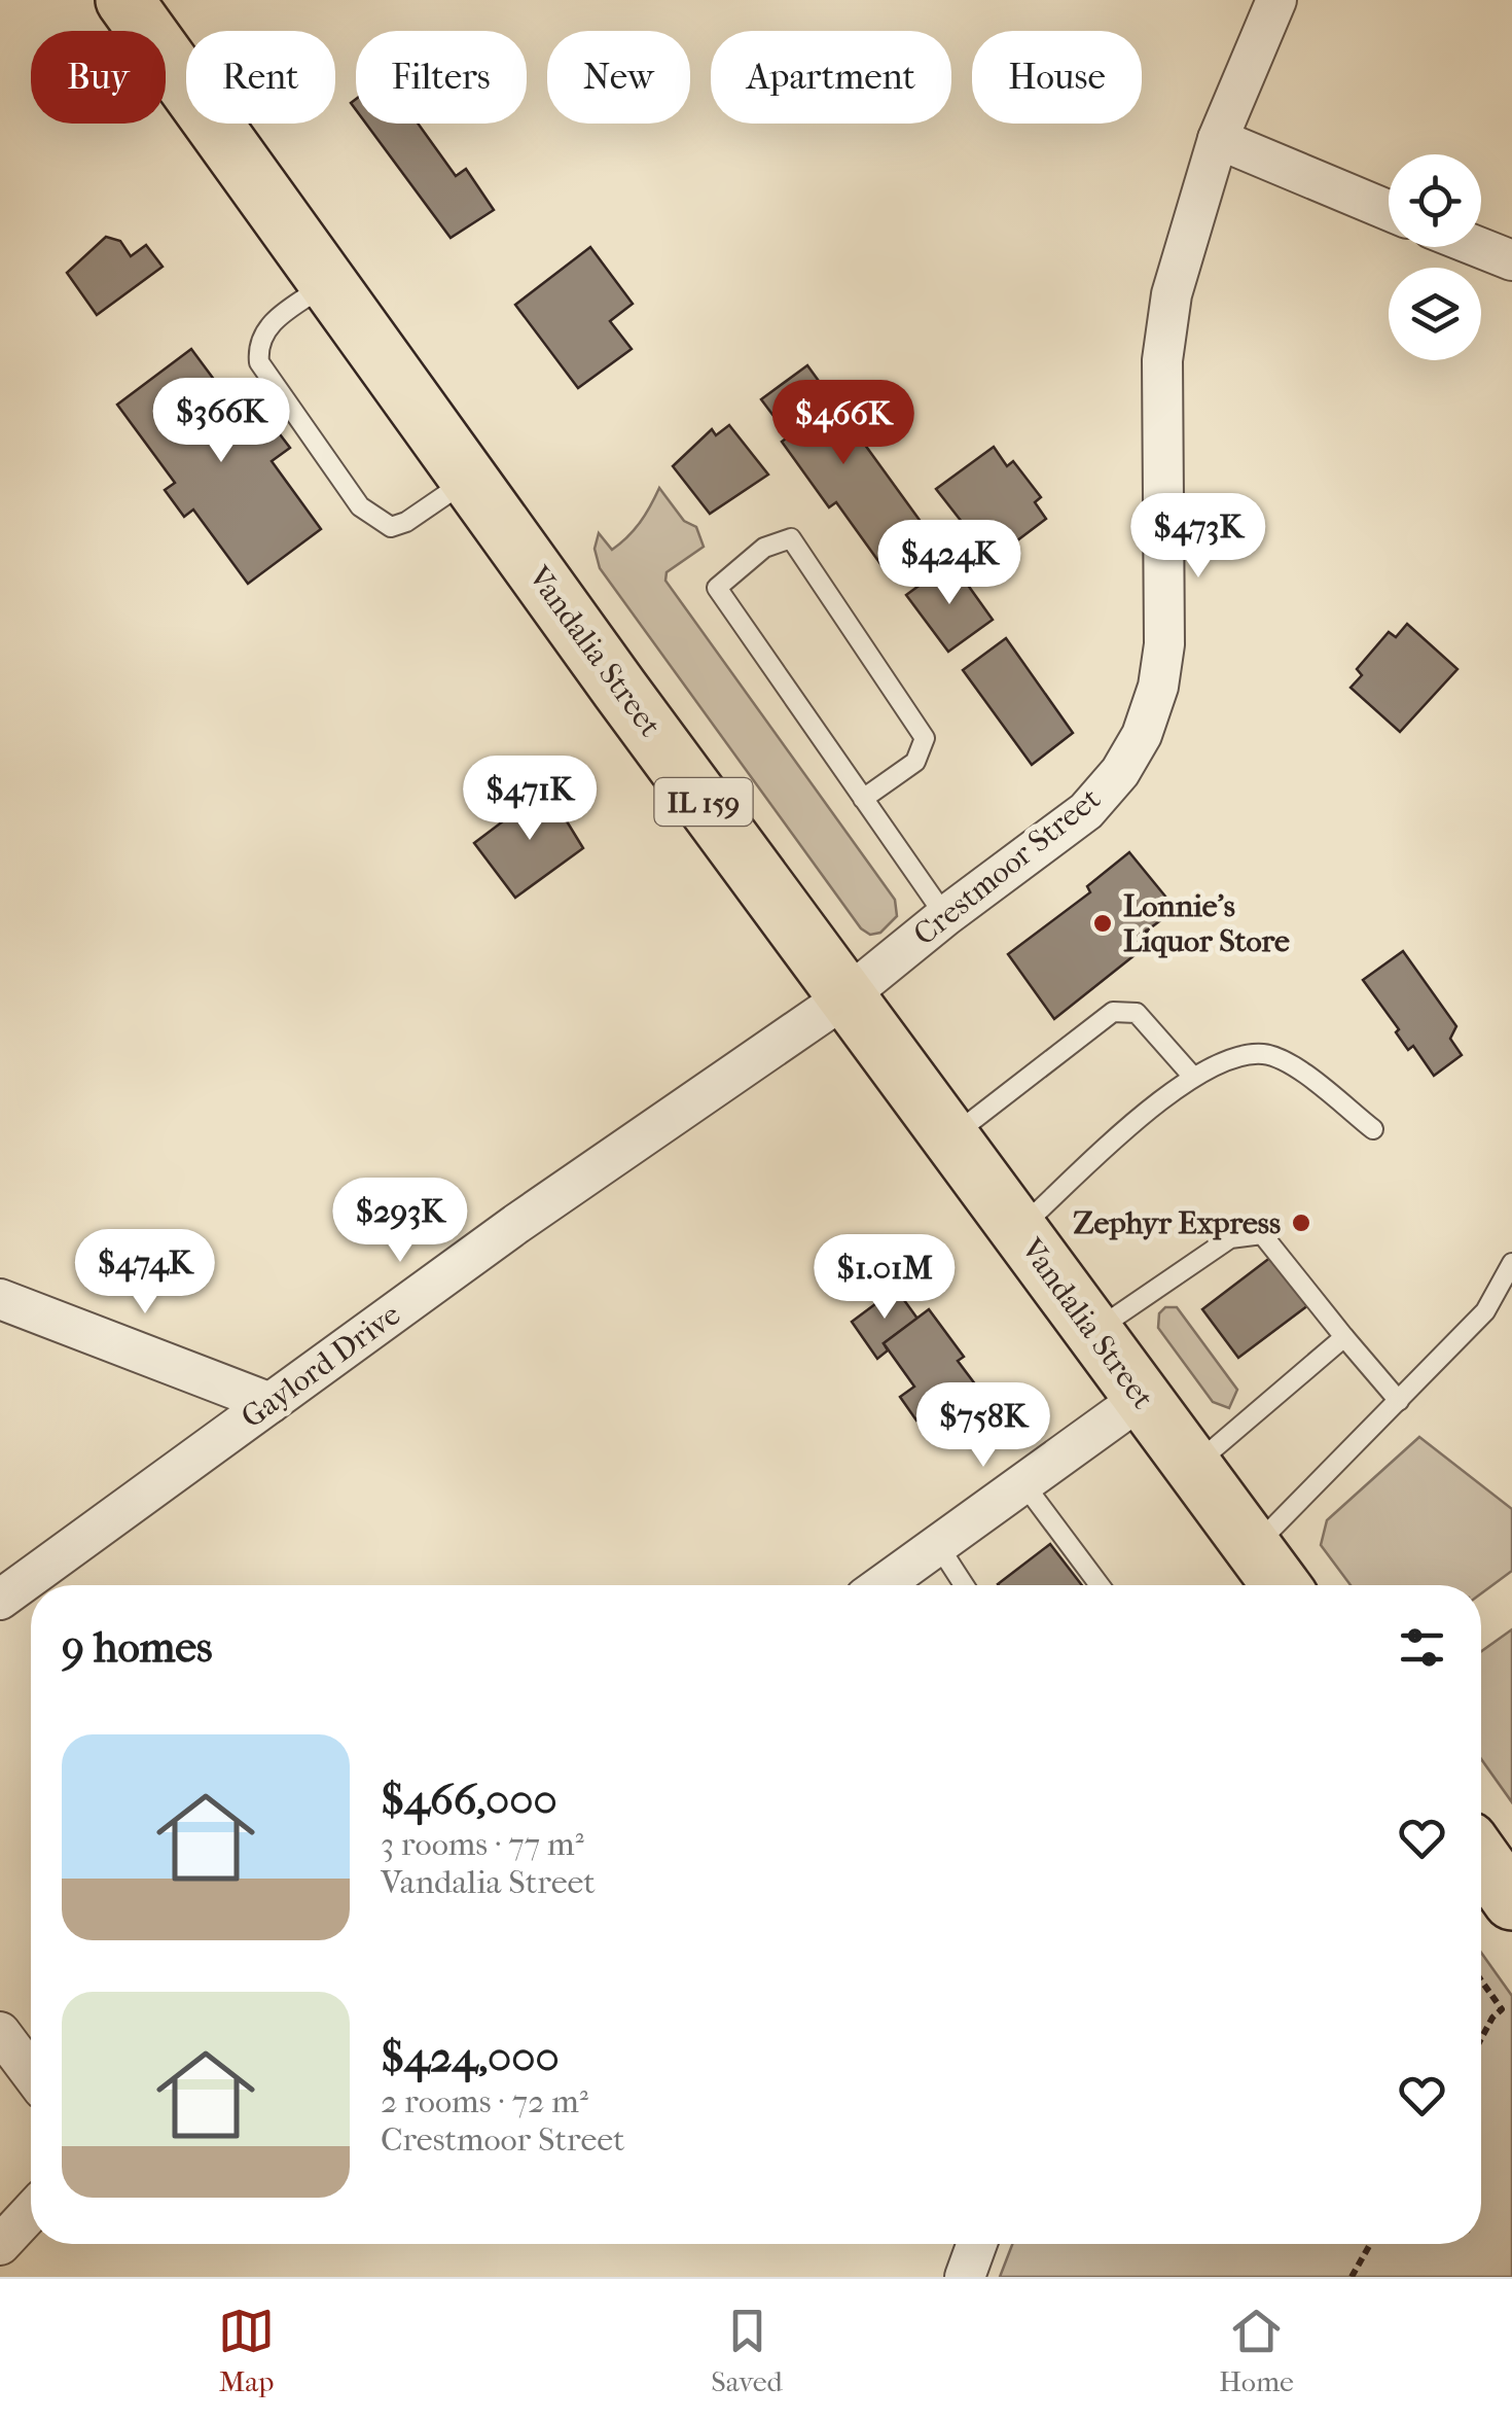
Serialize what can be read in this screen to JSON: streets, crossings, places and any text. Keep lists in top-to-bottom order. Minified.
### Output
{"streets":{"main road":["Vandalia Street","IL 159"],"street":["Crestmoor Street","Gaylord Drive"]},"crossings":[["Vandalia Street","Crestmoor Street"],["Vandalia Street","Gaylord Drive"],["Crestmoor Street","Gaylord Drive"]],"places":["Lonnie's Liquor Store","Zephyr Express"],"page":{"chip":["Buy","Rent","Filters","New","Apartment","House"],"price":["$366K","$466K","$473K","$424K","$471K","$293K","$474K","$1.01M","$758K"],"heading":"9 homes","list":[{"name":"$466,000","note":"3 rooms · 77 m² · Vandalia Street"},{"name":"$424,000","note":"2 rooms · 72 m² · Crestmoor Street"}],"tabs":["Map","Saved","Home"]}}
